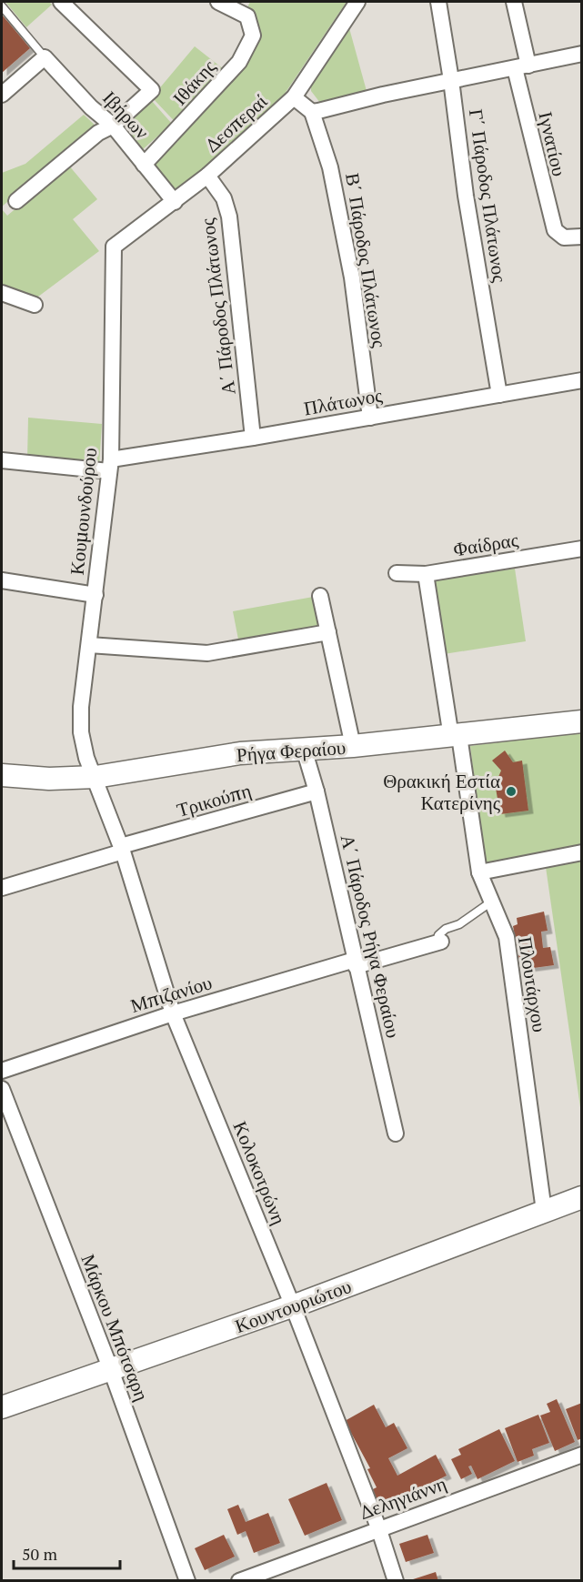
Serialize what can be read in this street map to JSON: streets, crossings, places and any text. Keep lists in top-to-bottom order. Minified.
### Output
{"streets":{"street":["Ιθάκης","Ιβήρων","Δεσπεραί","Ιγνατίου","Γ΄ Πάροδος Πλάτωνος","Β΄ Πάροδος Πλάτωνος","Α΄ Πάροδος Πλάτωνος","Πλάτωνος","Κουμουνδούρου","Φαίδρας","Ρήγα Φεραίου","Τρικούπη","Α΄ Πάροδος Ρήγα Φεραίου","Πλουτάρχου","Μπιζανίου","Κολοκοτρώνη","Κουντουριώτου","Μάρκου Μπότσαρη","Δεληγιάννη"]},"crossings":[["Ιθάκης","Ιβήρων"],["Ιβήρων","Δεσπεραί"],["Δεσπεραί","Α΄ Πάροδος Πλάτωνος"],["Δεσπεραί","Κουμουνδούρου"],["Γ΄ Πάροδος Πλάτωνος","Πλάτωνος"],["Β΄ Πάροδος Πλάτωνος","Πλάτωνος"],["Α΄ Πάροδος Πλάτωνος","Πλάτωνος"],["Πλάτωνος","Κουμουνδούρου"],["Κουμουνδούρου","Ρήγα Φεραίου"],["Κουμουνδούρου","Κολοκοτρώνη"],["Φαίδρας","Πλουτάρχου"],["Ρήγα Φεραίου","Α΄ Πάροδος Ρήγα Φεραίου"],["Ρήγα Φεραίου","Πλουτάρχου"],["Ρήγα Φεραίου","Κολοκοτρώνη"],["Τρικούπη","Α΄ Πάροδος Ρήγα Φεραίου"],["Τρικούπη","Κολοκοτρώνη"],["Α΄ Πάροδος Ρήγα Φεραίου","Μπιζανίου"],["Πλουτάρχου","Κουντουριώτου"],["Μπιζανίου","Κολοκοτρώνη"],["Κολοκοτρώνη","Κουντουριώτου"],["Κολοκοτρώνη","Δεληγιάννη"],["Κουντουριώτου","Μάρκου Μπότσαρη"]],"places":["Θρακική Εστία Κατερίνης"],"scale_bar":"50 m"}
